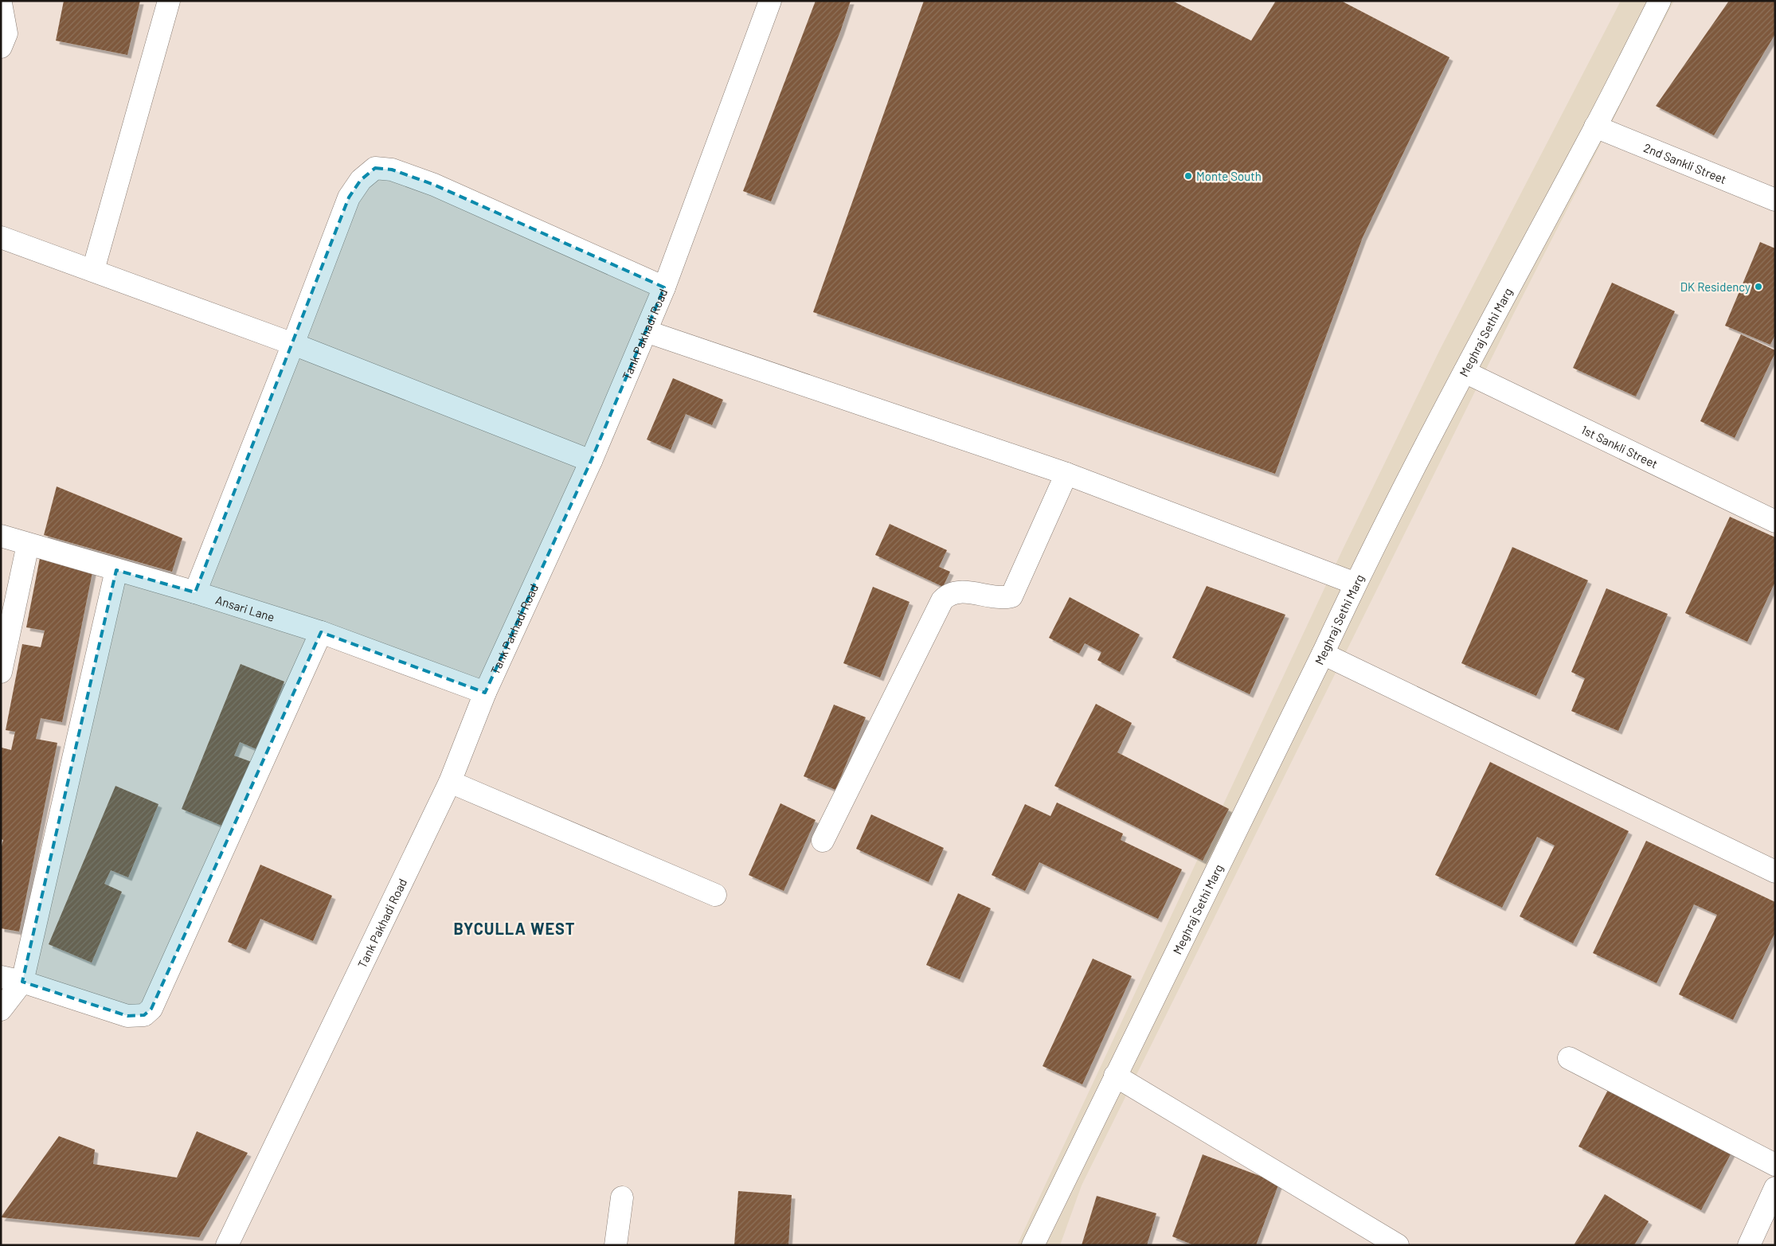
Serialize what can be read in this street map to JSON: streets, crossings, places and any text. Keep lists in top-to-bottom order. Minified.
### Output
{"streets":{"street":["2nd Sankli Street","Meghraj Sethi Marg","Tank Pakhadi Road","1st Sankli Street","Ansari Lane"]},"crossings":[["2nd Sankli Street","Meghraj Sethi Marg"],["Meghraj Sethi Marg","1st Sankli Street"],["Tank Pakhadi Road","Ansari Lane"]],"districts":["BYCULLA WEST"],"places":["Monte South","DK Residency"]}
